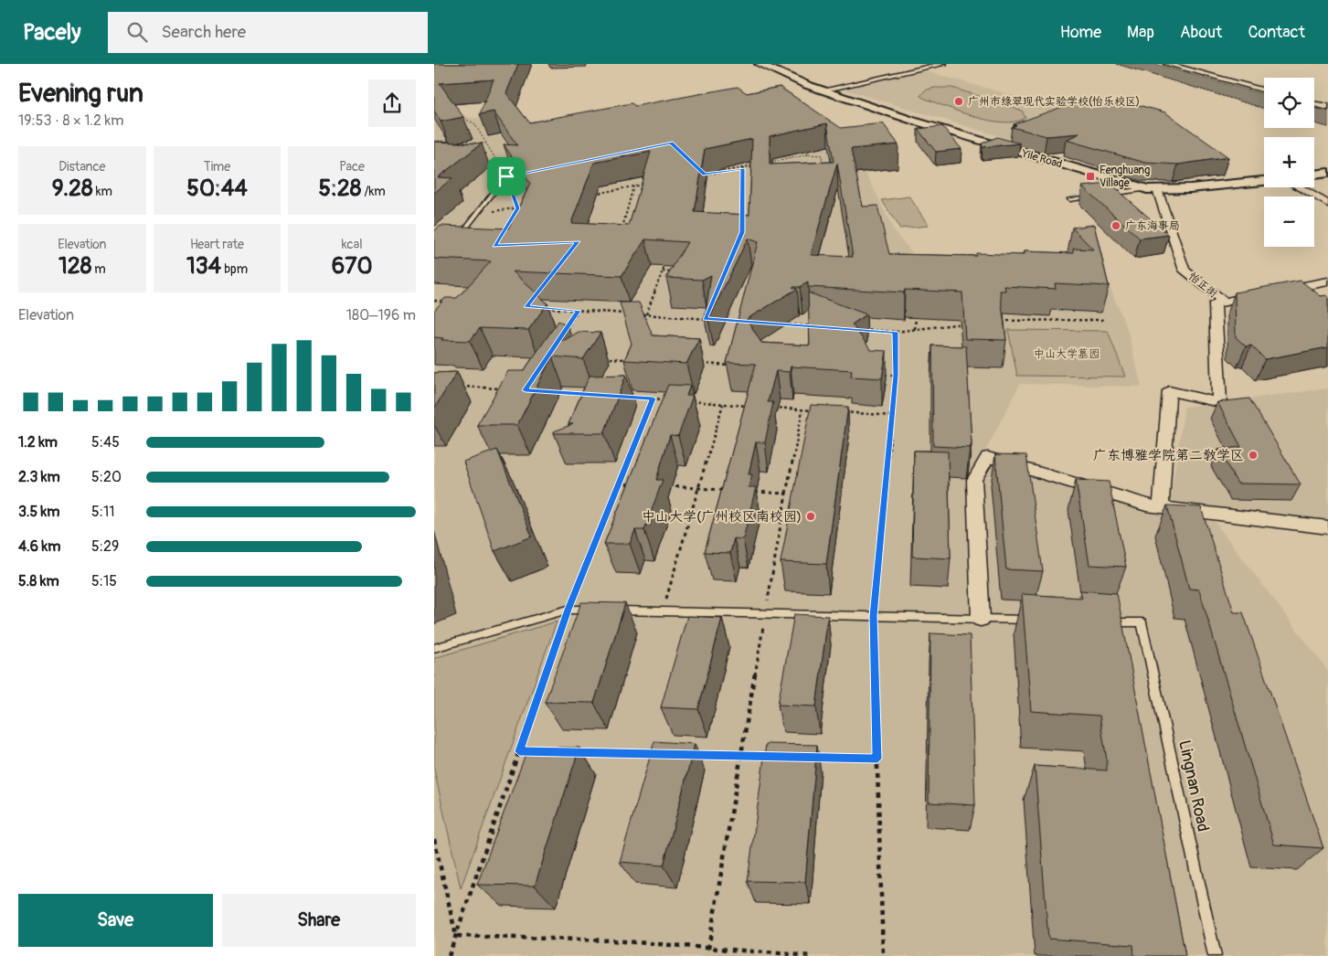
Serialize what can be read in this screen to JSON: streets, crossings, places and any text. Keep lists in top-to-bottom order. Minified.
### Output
{"streets":{"street":["Yile Road","怡正街"],"lane":["Lingnan Road"]},"crossings":[["Yile Road","怡正街"]],"parks":["中山大学墓园"],"places":{"other":["广州市绿翠现代实验学校(怡乐校区)","广东海事局","广东博雅学院第二教学区","中山大学(广州校区南校园)"],"transit":["Fenghuang Village"]},"page":{"header":"Pacely","search":"Search here","nav":["Home","Map","About","Contact"],"heading":["Evening run","19:53 · 8 × 1.2 km"],"map_buttons":["+","−"],"stats":[["Distance","9.28 km"],["Time","50:44"],["Pace","5:28 /km"],["Elevation","128 m"],["Heart rate","134 bpm"],["kcal","670"]],"chart":["Elevation","180–196 m"],"list":[{"name":"1.2 km","note":"5:45"},{"name":"2.3 km","note":"5:20"},{"name":"3.5 km","note":"5:11"},{"name":"4.6 km","note":"5:29"},{"name":"5.8 km","note":"5:15"}],"buttons":["Save","Share"]}}
